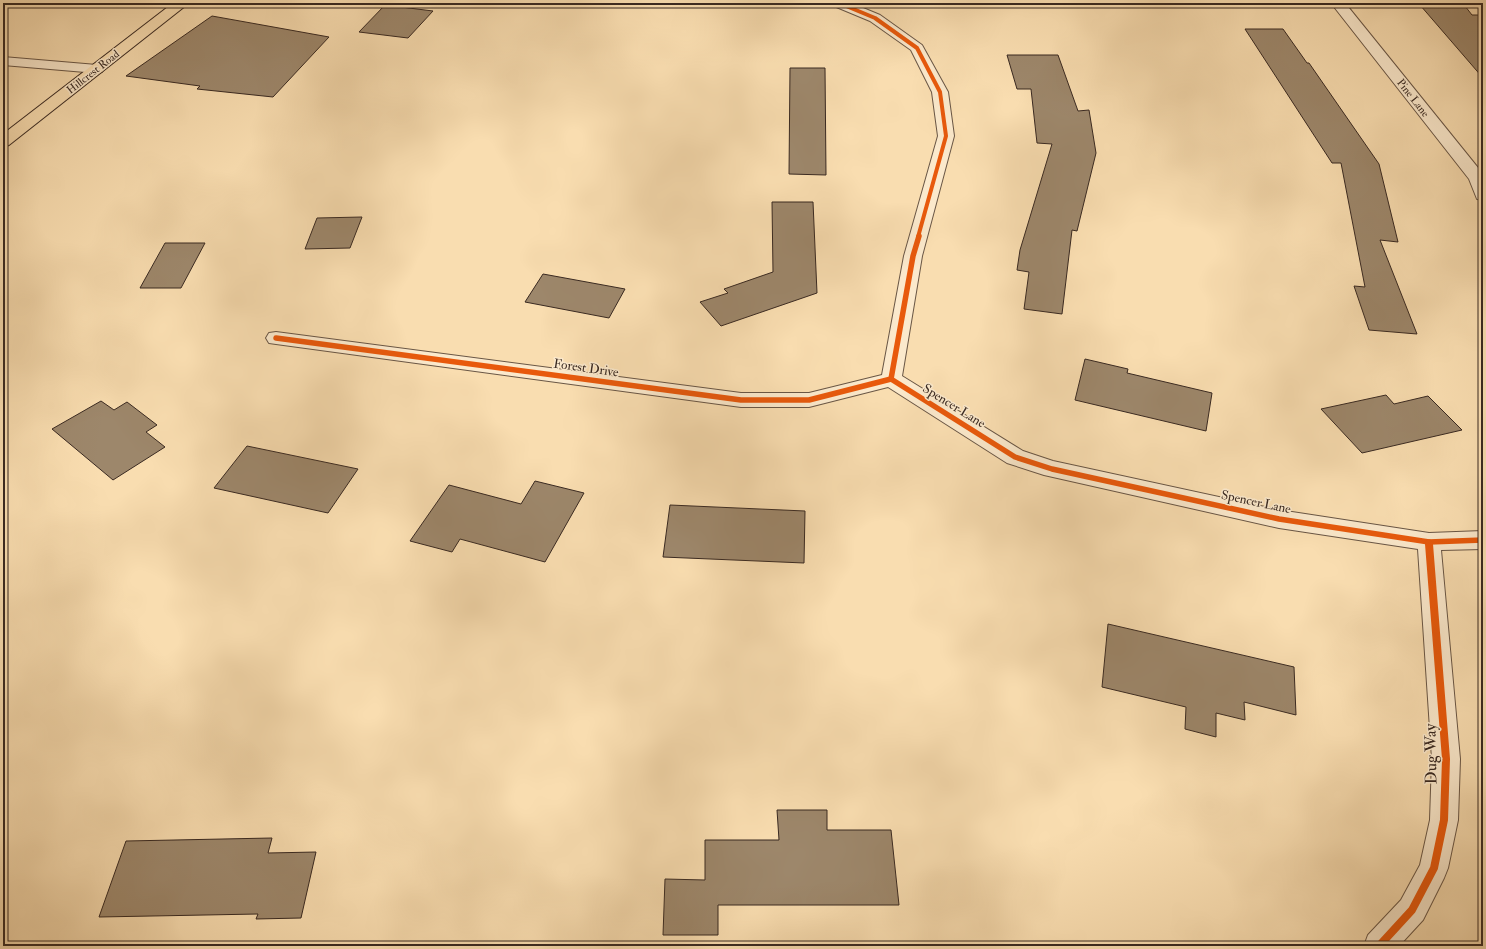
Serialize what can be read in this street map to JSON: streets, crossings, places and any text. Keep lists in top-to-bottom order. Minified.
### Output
{"streets":{"main road":["Hillcrest Road"],"street":["Pine Lane","Forest Drive","Spencer Lane","Dug Way"]},"crossings":[["Forest Drive","Spencer Lane"],["Spencer Lane","Dug Way"]]}
